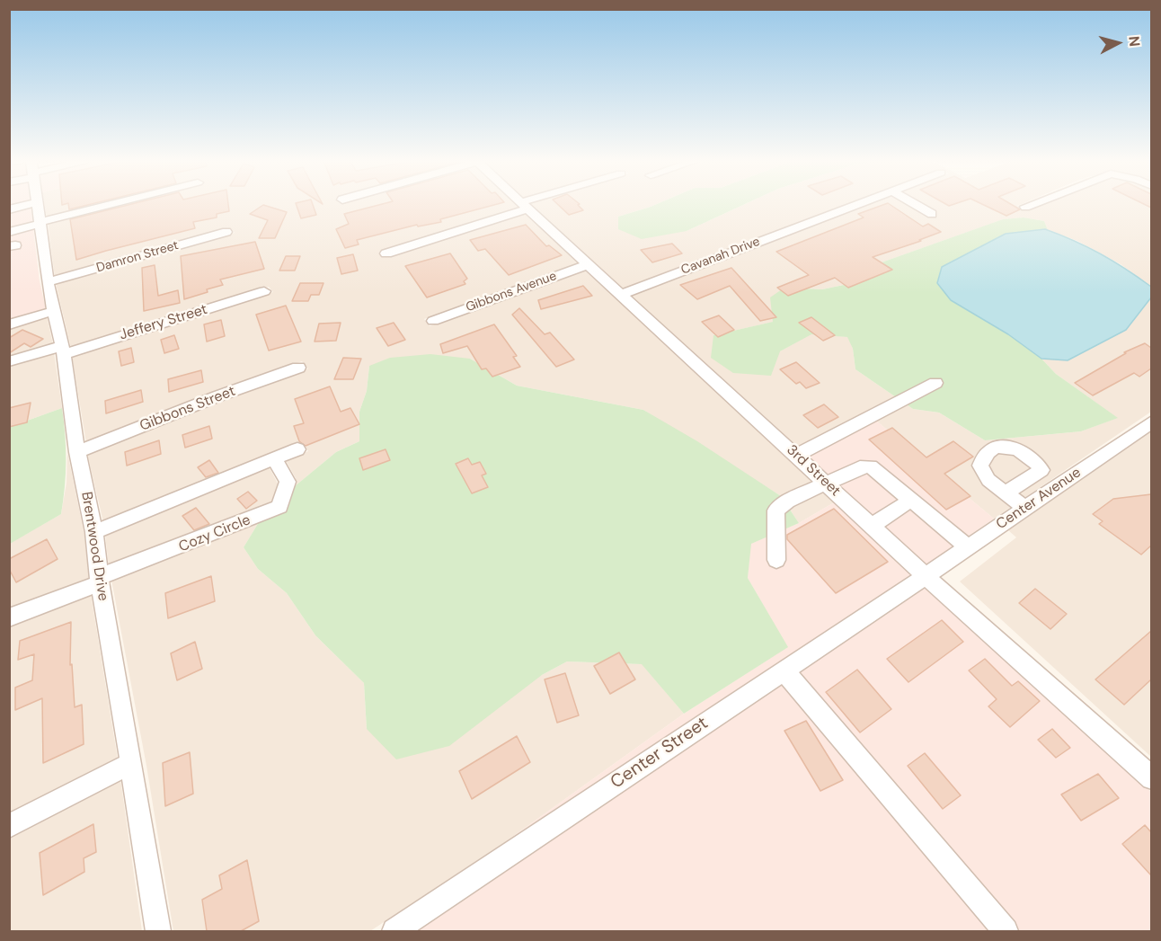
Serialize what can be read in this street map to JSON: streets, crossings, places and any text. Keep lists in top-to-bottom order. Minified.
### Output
{"streets":{"street":["Cavanah Drive","Damron Street","Gibbons Avenue","Jeffery Street","Gibbons Street","3rd Street","Center Avenue","Cozy Circle","Brentwood Drive","Center Street"]},"crossings":[["Cavanah Drive","3rd Street"],["Damron Street","Brentwood Drive"],["Gibbons Avenue","3rd Street"],["Jeffery Street","Brentwood Drive"],["Gibbons Street","Brentwood Drive"],["3rd Street","Center Avenue"],["3rd Street","Center Street"],["Center Avenue","Center Street"],["Cozy Circle","Brentwood Drive"]],"north":"right"}
